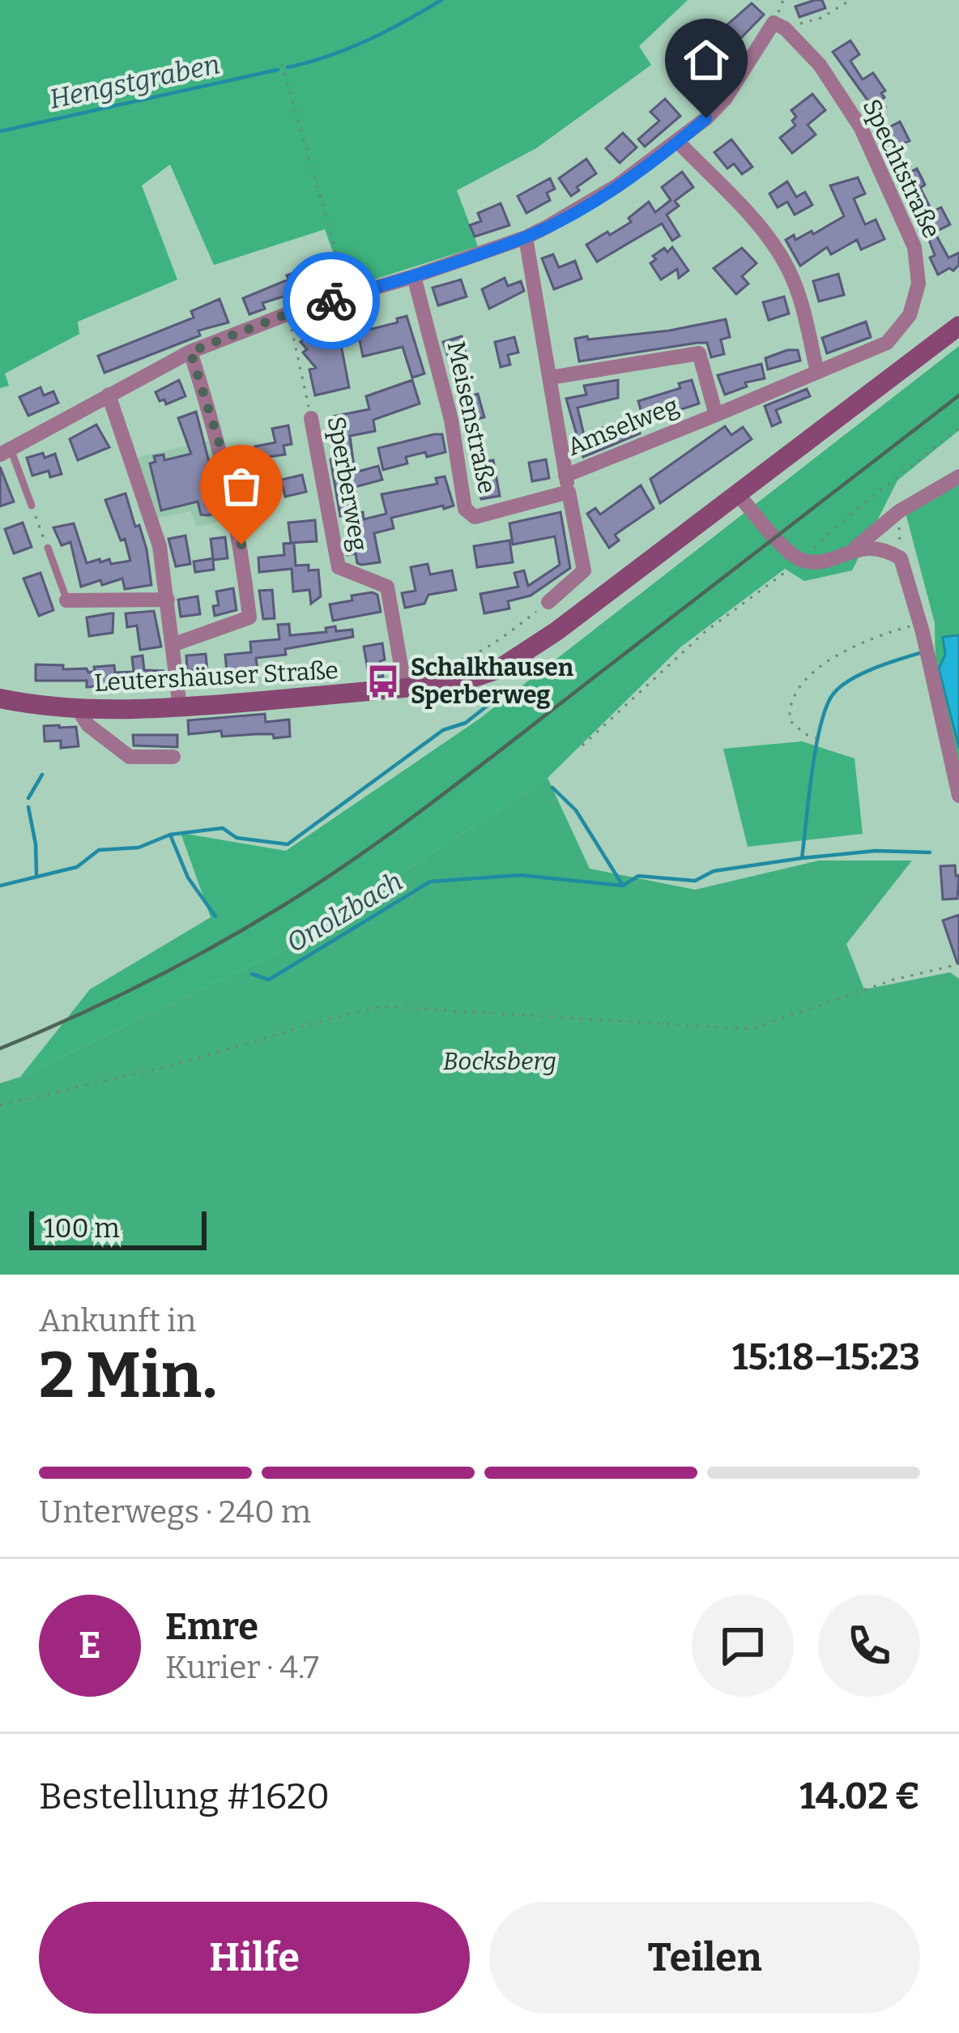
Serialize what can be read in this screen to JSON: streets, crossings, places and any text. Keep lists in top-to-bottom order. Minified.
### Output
{"streets":{"main road":["Leutershäuser Straße"],"street":["Spechtstraße","Meisenstraße","Amselweg","Sperberweg"]},"crossings":[["Spechtstraße","Amselweg"],["Sperberweg","Leutershäuser Straße"]],"water":["Hengstgraben","Onolzbach"],"parks":["Bocksberg"],"places":{"bus stop":["Schalkhausen Sperberweg"]},"scale_bar":"100 m","page":{"scale":"100 m","heading":["2 Min.","Ankunft in","15:18–15:23"],"panel":["Emre","Kurier · 4.7","Bestellung #1620","14.02 €"],"bar":"Unterwegs · 240 m","round":"E","buttons":["Hilfe","Teilen"]}}
